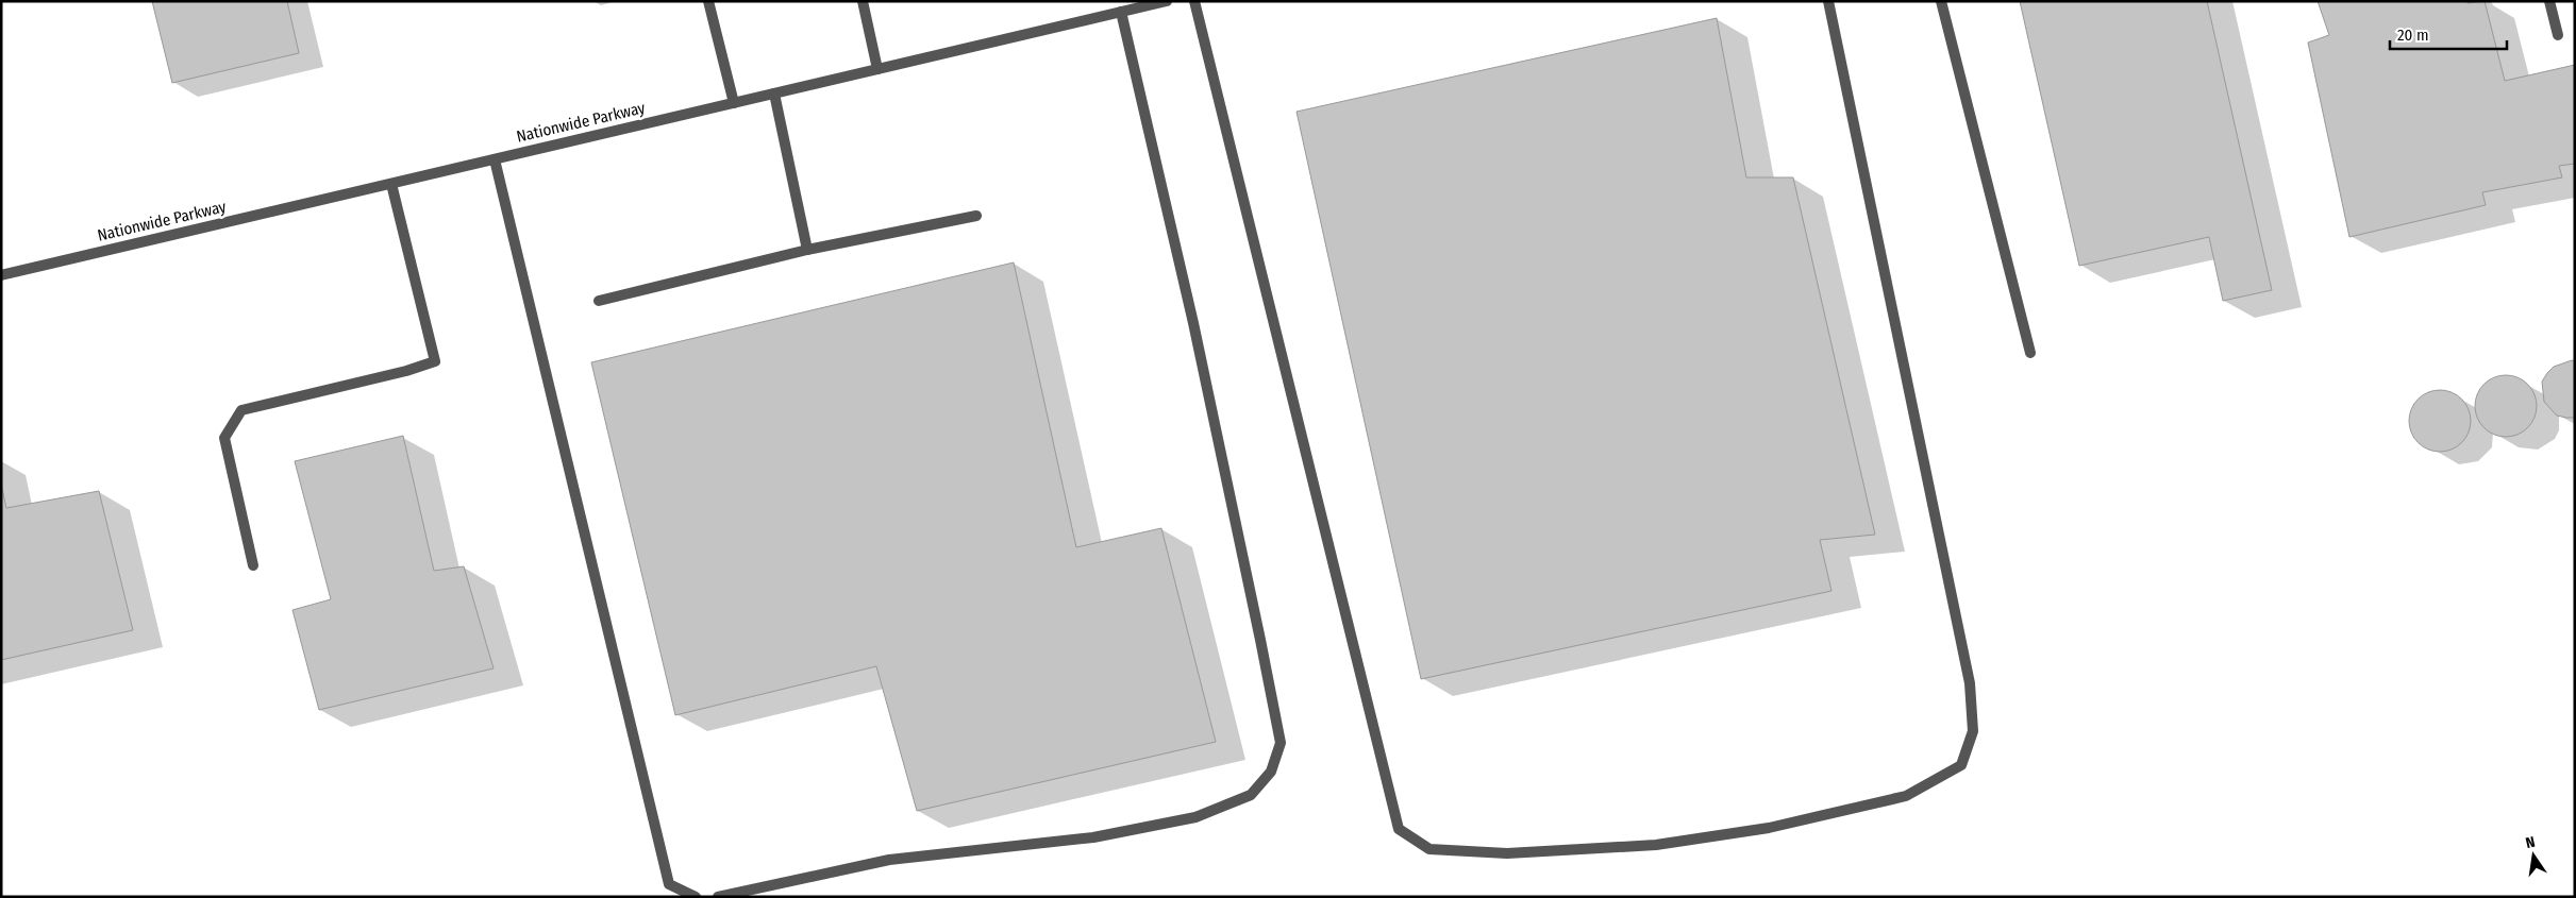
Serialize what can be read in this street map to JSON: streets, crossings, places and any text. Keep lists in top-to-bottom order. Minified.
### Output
{"streets":{"street":["Nationwide Parkway"]},"scale_bar":"20 m","north":"top"}
